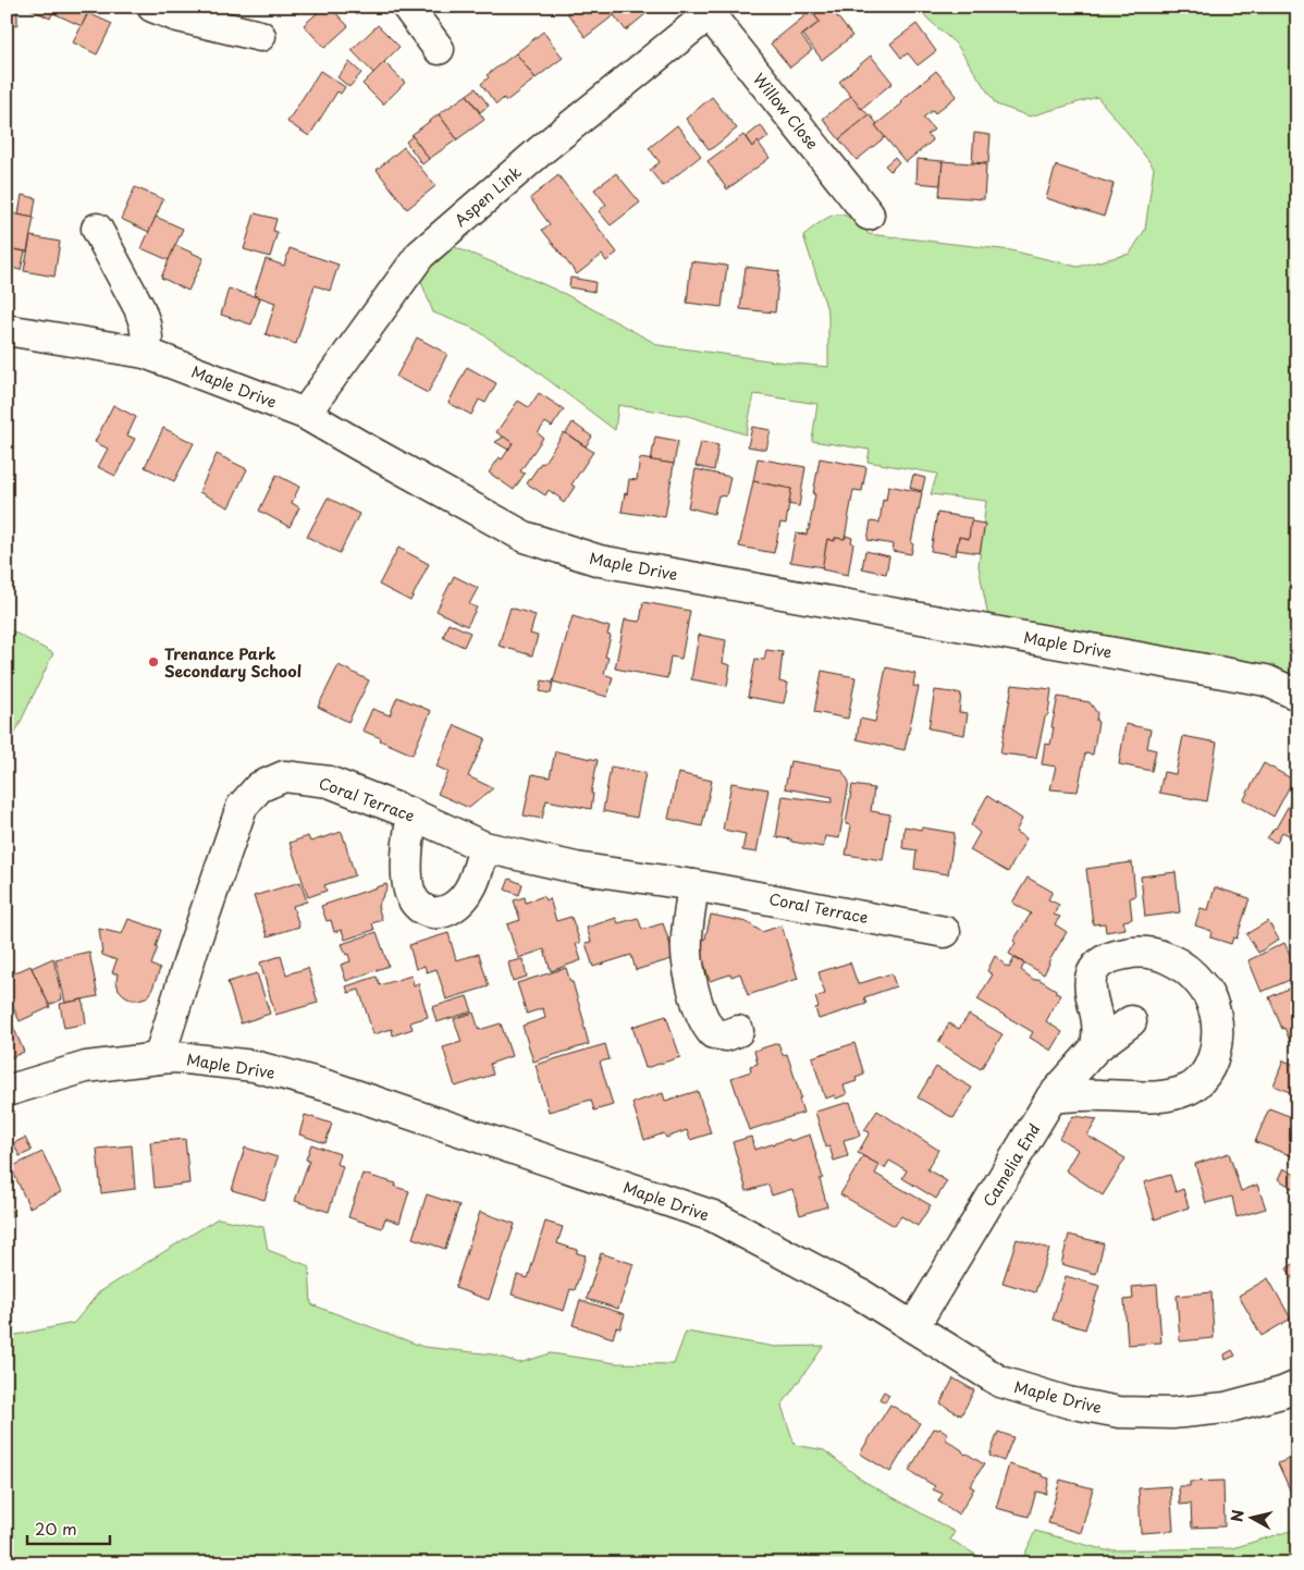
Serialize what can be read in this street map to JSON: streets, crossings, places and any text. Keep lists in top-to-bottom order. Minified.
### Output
{"streets":{"street":["Willow Close","Aspen Link","Maple Drive","Coral Terrace","Camelia End"]},"crossings":[["Willow Close","Aspen Link"],["Aspen Link","Maple Drive"],["Maple Drive","Coral Terrace"],["Maple Drive","Camelia End"]],"places":["Trenance Park Secondary School"],"scale_bar":"20 m","north":"left"}
